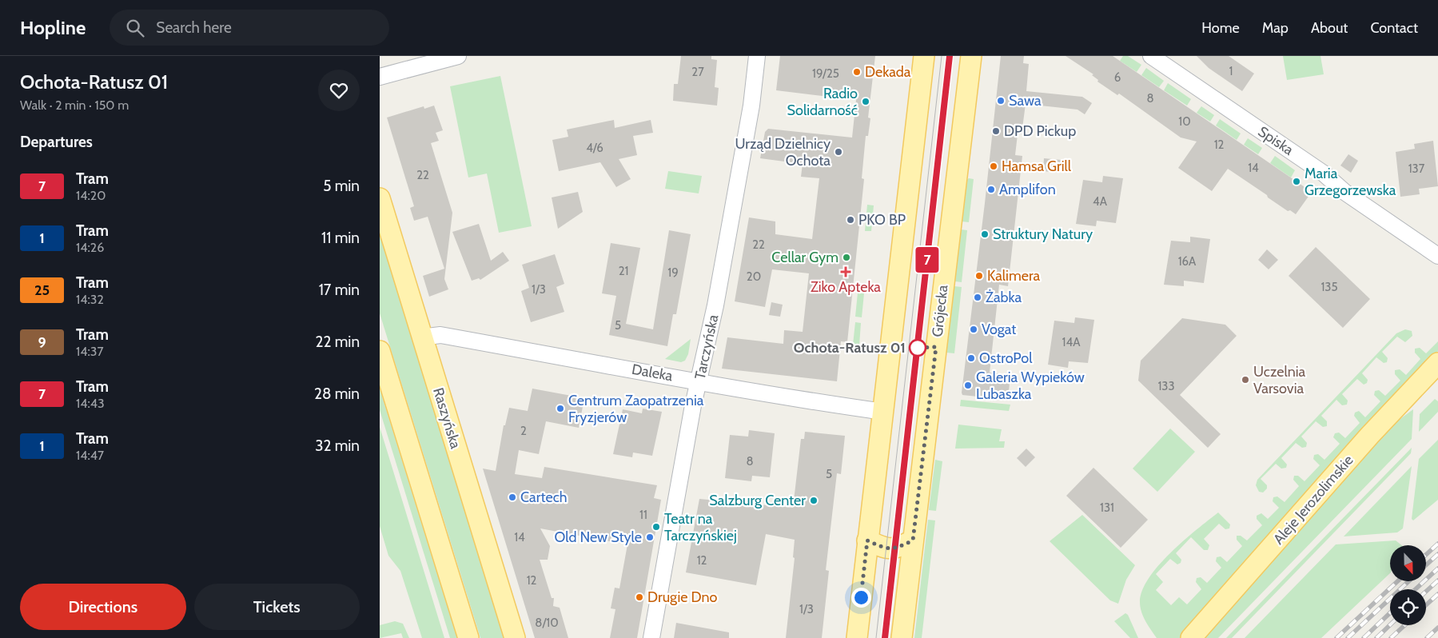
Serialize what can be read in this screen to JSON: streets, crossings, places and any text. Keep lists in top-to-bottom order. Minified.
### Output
{"streets":{"main road":["Grójecka","Raszyńska","Aleje Jerozolimskie"],"street":["Spiska","Tarczyńska","Daleka"]},"crossings":[["Tarczyńska","Daleka"],["Daleka","Raszyńska"]],"places":{"other":["Dekada","Sawa","Radio Solidarność","DPD Pickup","Urząd Dzielnicy Ochota","Hamsa Grill","Maria Grzegorzewska","Amplifon","PKO BP","Struktury Natury","Cellar Gym","Kalimera","Żabka","Vogat","Ochota-Ratusz 01","OstroPol","Uczelnia Varsovia","Galeria Wypieków Lubaszka","Centrum Zaopatrzenia Fryzjerów","Cartech","Salzburg Center","Teatr na Tarczyńskiej","Old New Style","Drugie Dno"],"health":["Ziko Apteka"]},"lines":["tram line 7"],"house_numbers":["1","27","19/25","6","8","10","12","4/6","14","137","22","4A","22","16A","21","19","20","135","1/3","5","14A","133","2","8","5","131","11","14","12","12","1/3","8/10"],"north":"bottom","page":{"header":"Hopline","search":"Search here","nav":["Home","Map","About","Contact"],"heading":[["Ochota-Ratusz 01","Walk · 2 min · 150 m"],"Departures"],"on_map":"7","list":[{"mark":"7","name":"Tram","note":"14:20","value":"5 min"},{"mark":"1","name":"Tram","note":"14:26","value":"11 min"},{"mark":"25","name":"Tram","note":"14:32","value":"17 min"},{"mark":"9","name":"Tram","note":"14:37","value":"22 min"},{"mark":"7","name":"Tram","note":"14:43","value":"28 min"},{"mark":"1","name":"Tram","note":"14:47","value":"32 min"}],"buttons":["Directions","Tickets"]}}
